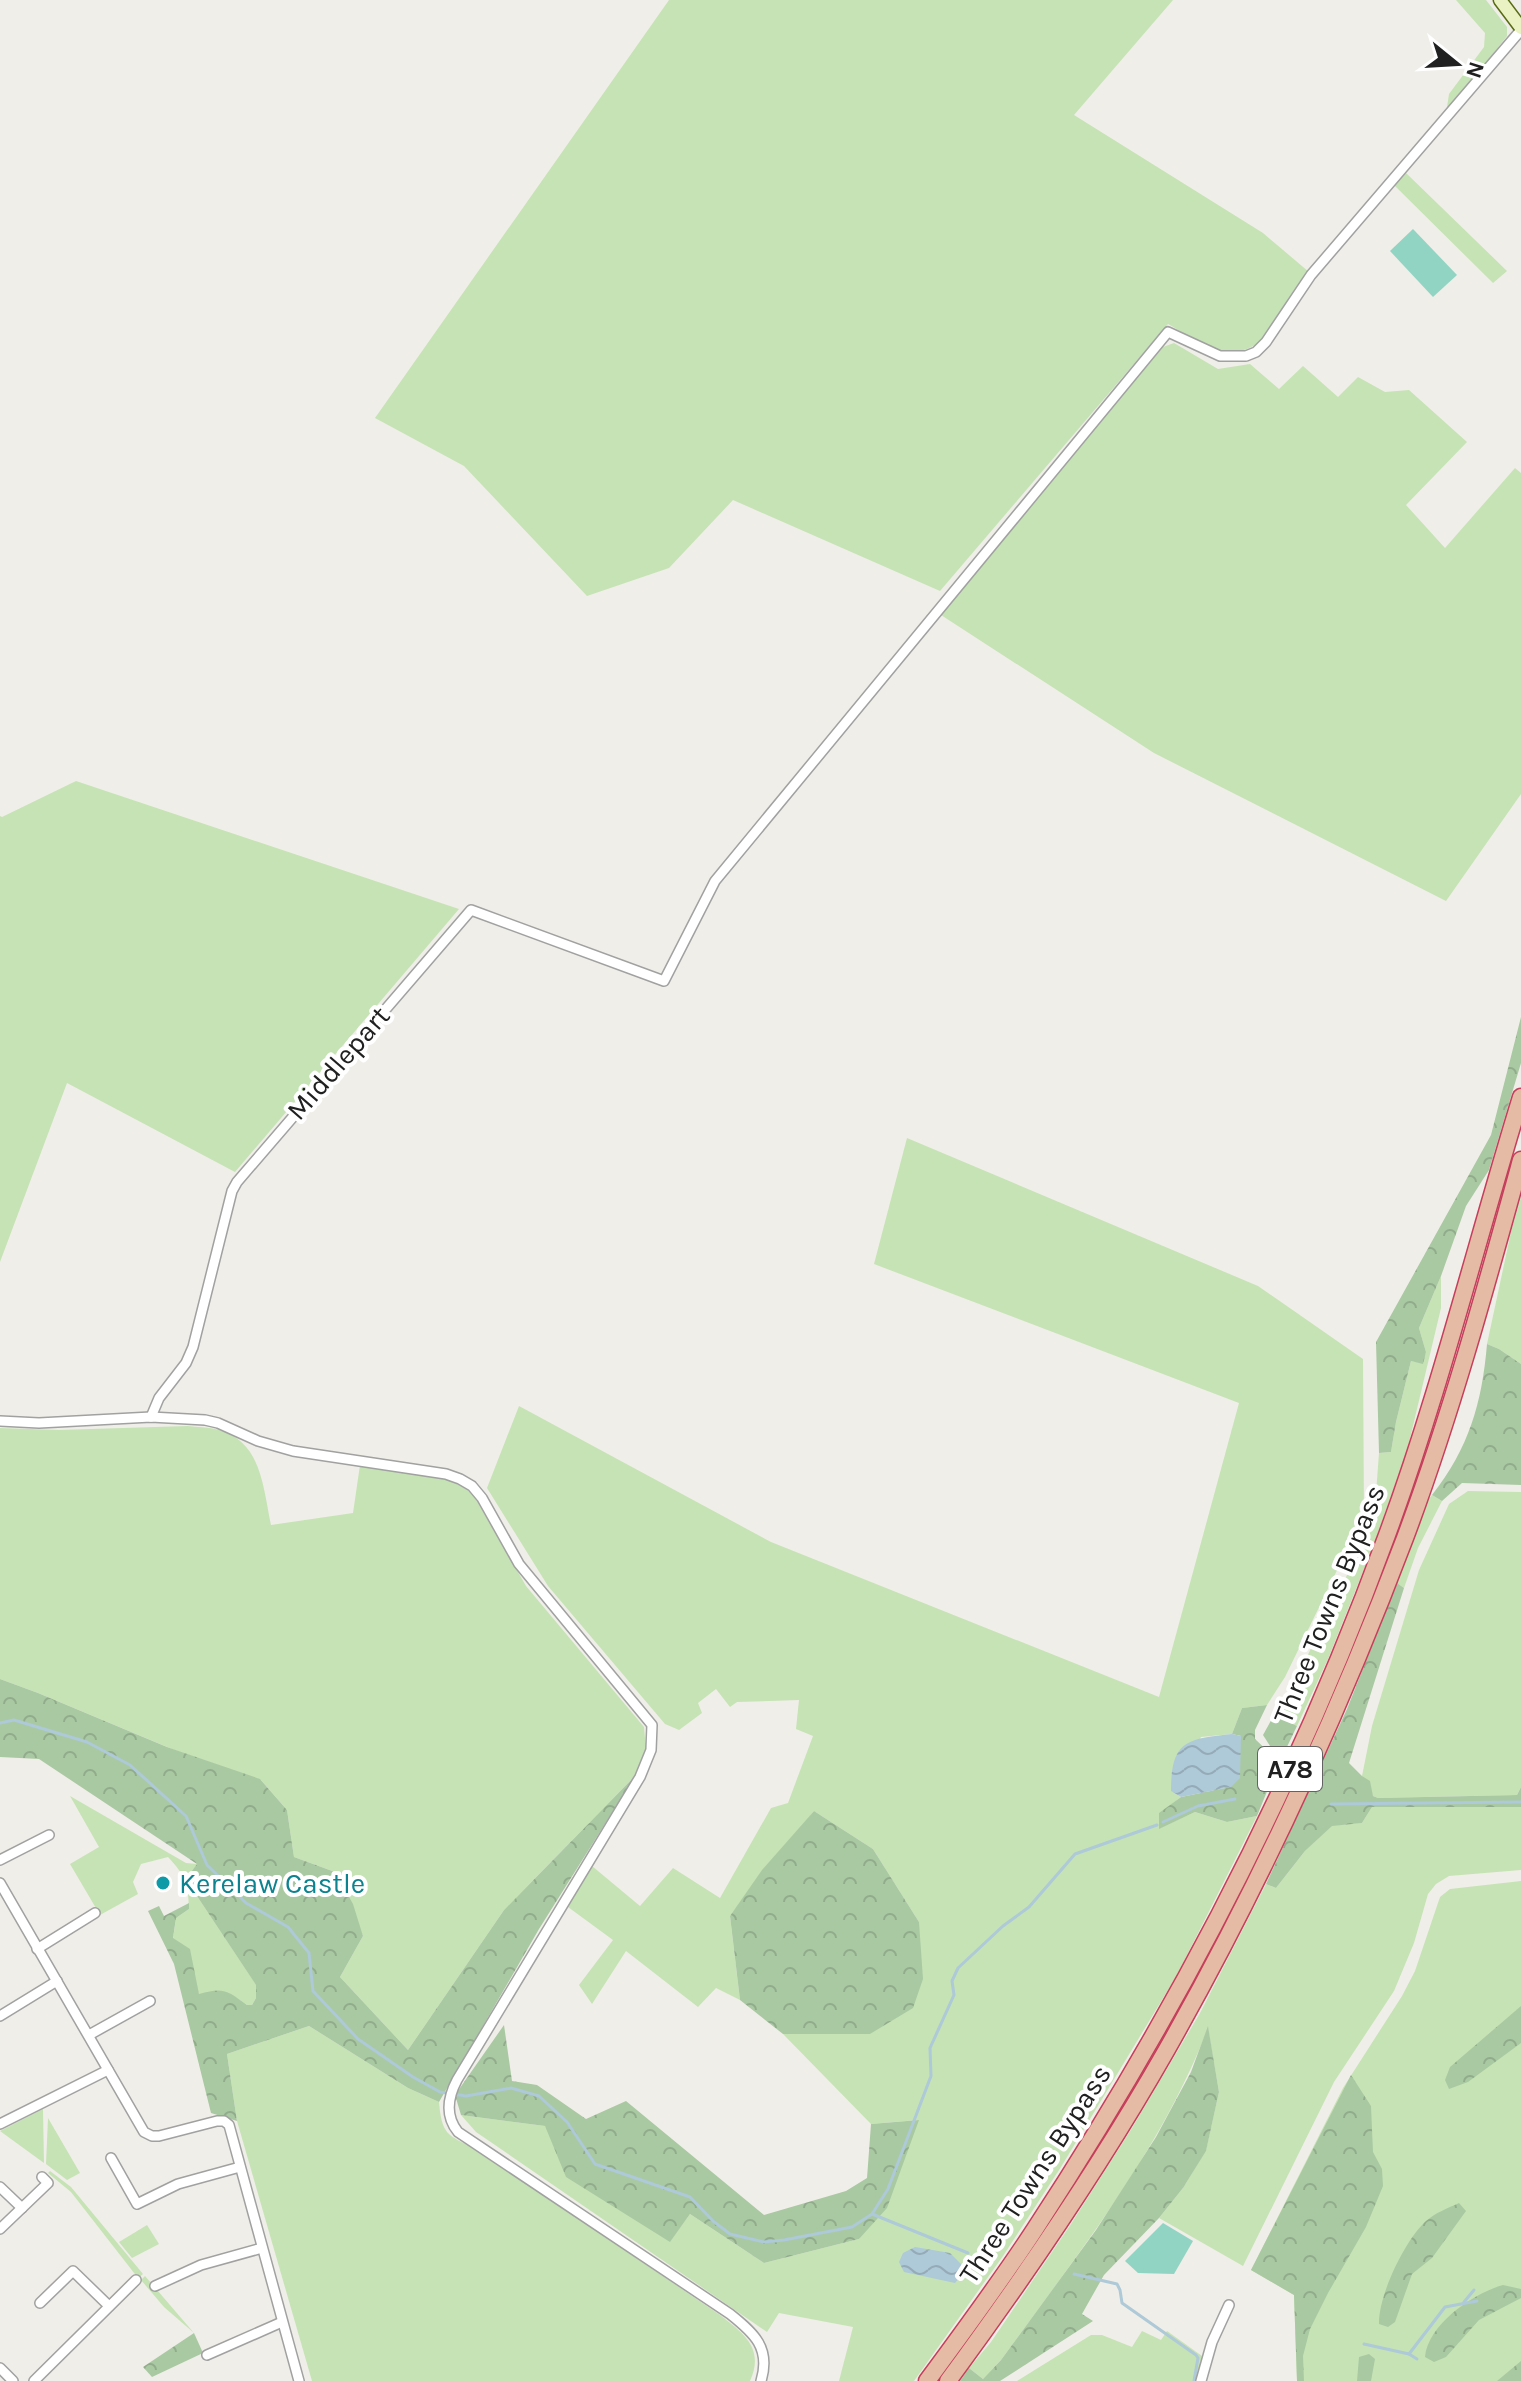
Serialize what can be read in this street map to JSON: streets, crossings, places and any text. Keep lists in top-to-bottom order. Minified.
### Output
{"streets":{"highway":["Three Towns Bypass","A78"],"street":["Middlepart"]},"places":["Kerelaw Castle"],"north":"right"}
